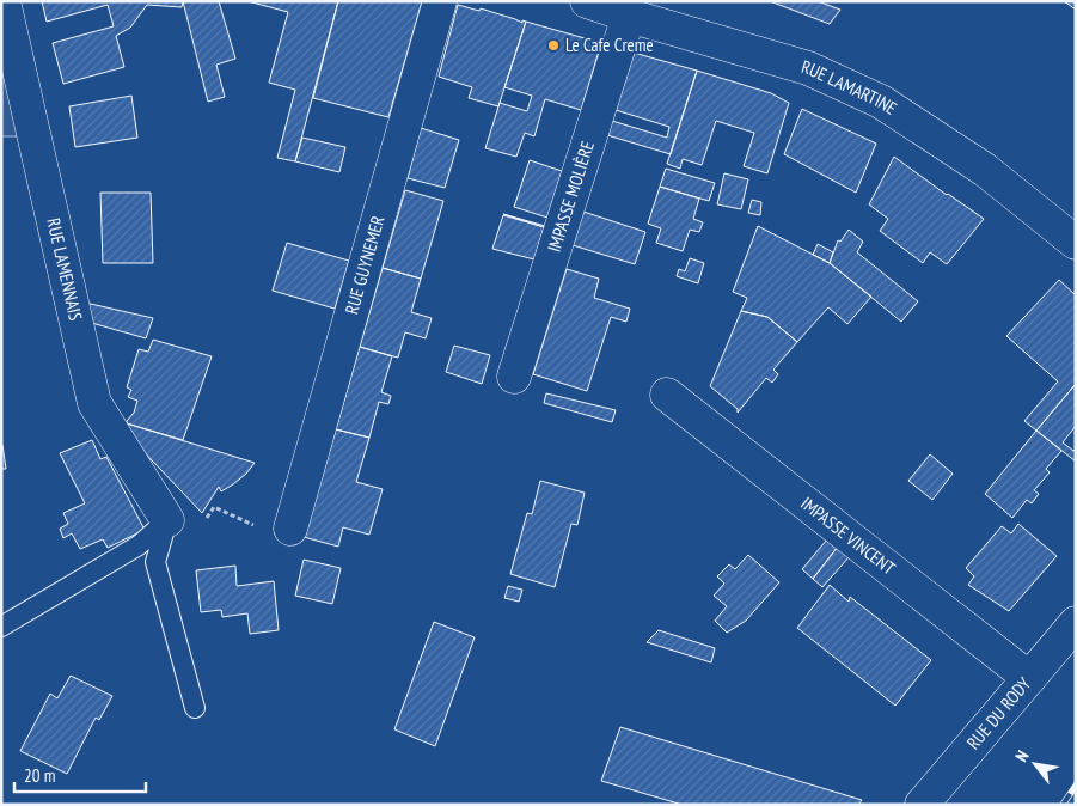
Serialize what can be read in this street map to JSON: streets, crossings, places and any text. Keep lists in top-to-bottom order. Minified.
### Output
{"streets":{"street":["RUE LAMARTINE","IMPASSE MOLIÈRE","RUE GUYNEMER","RUE LAMENNAIS","IMPASSE VINCENT","RUE DU RODY"]},"crossings":[["RUE LAMARTINE","IMPASSE MOLIÈRE"],["IMPASSE VINCENT","RUE DU RODY"]],"places":["Le Cafe Creme"],"scale_bar":"20 m","north":"top left"}
